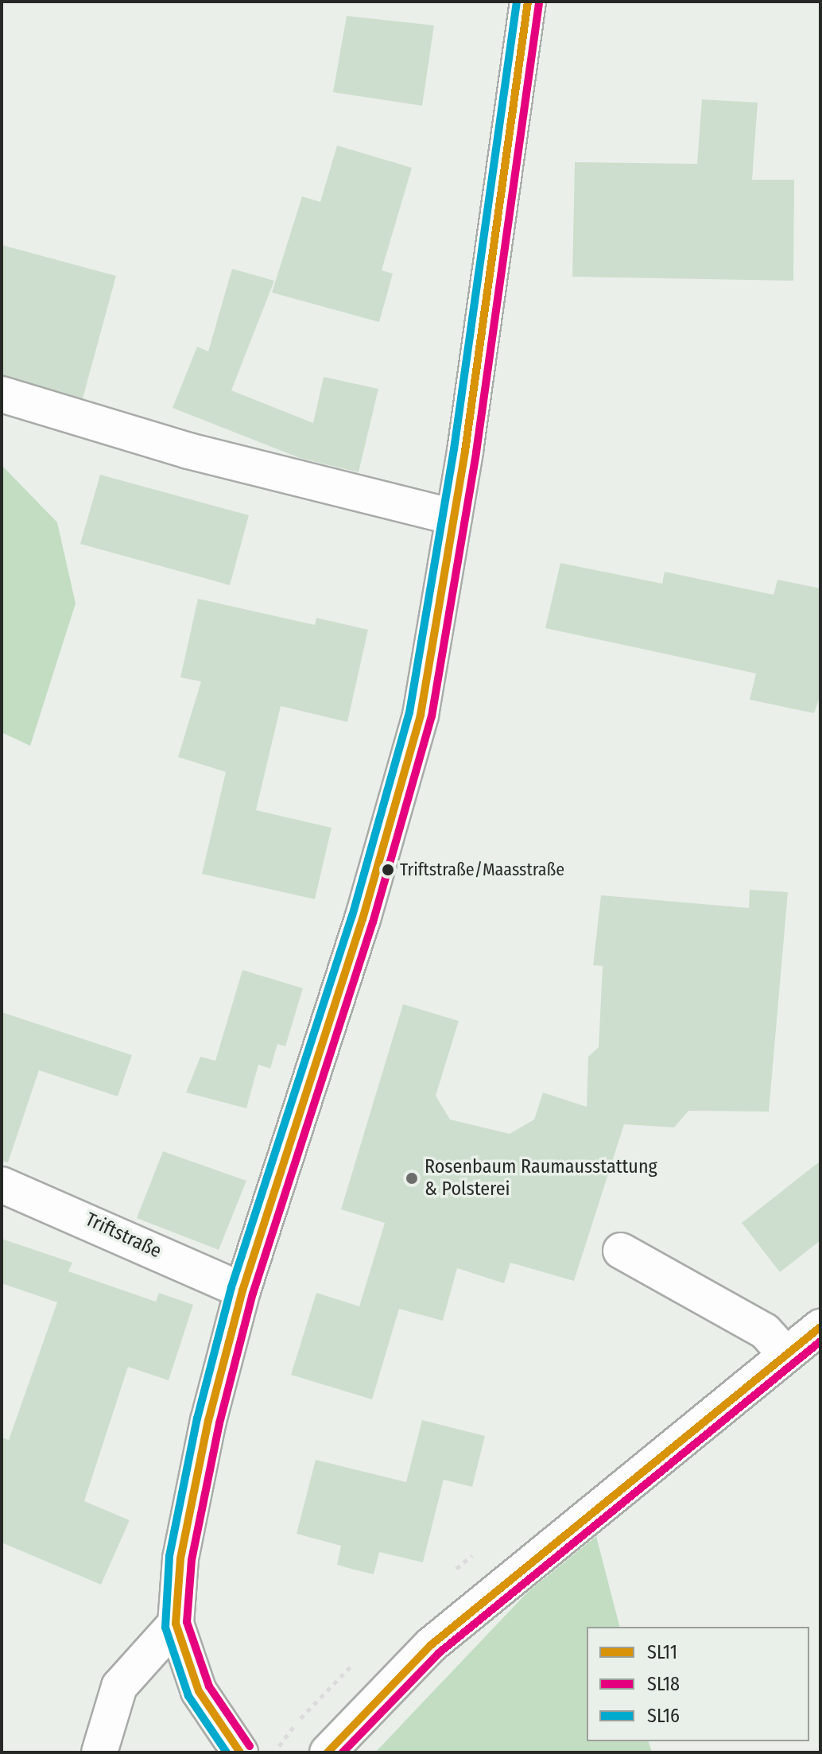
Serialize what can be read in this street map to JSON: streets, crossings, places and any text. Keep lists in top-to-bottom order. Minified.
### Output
{"streets":{"street":["Triftstraße"]},"places":["Triftstraße/Maasstraße","Rosenbaum Raumausstattung & Polsterei"],"lines":["transit line SL11","transit line SL16","transit line SL18"],"legend":["SL11","SL18","SL16"]}
